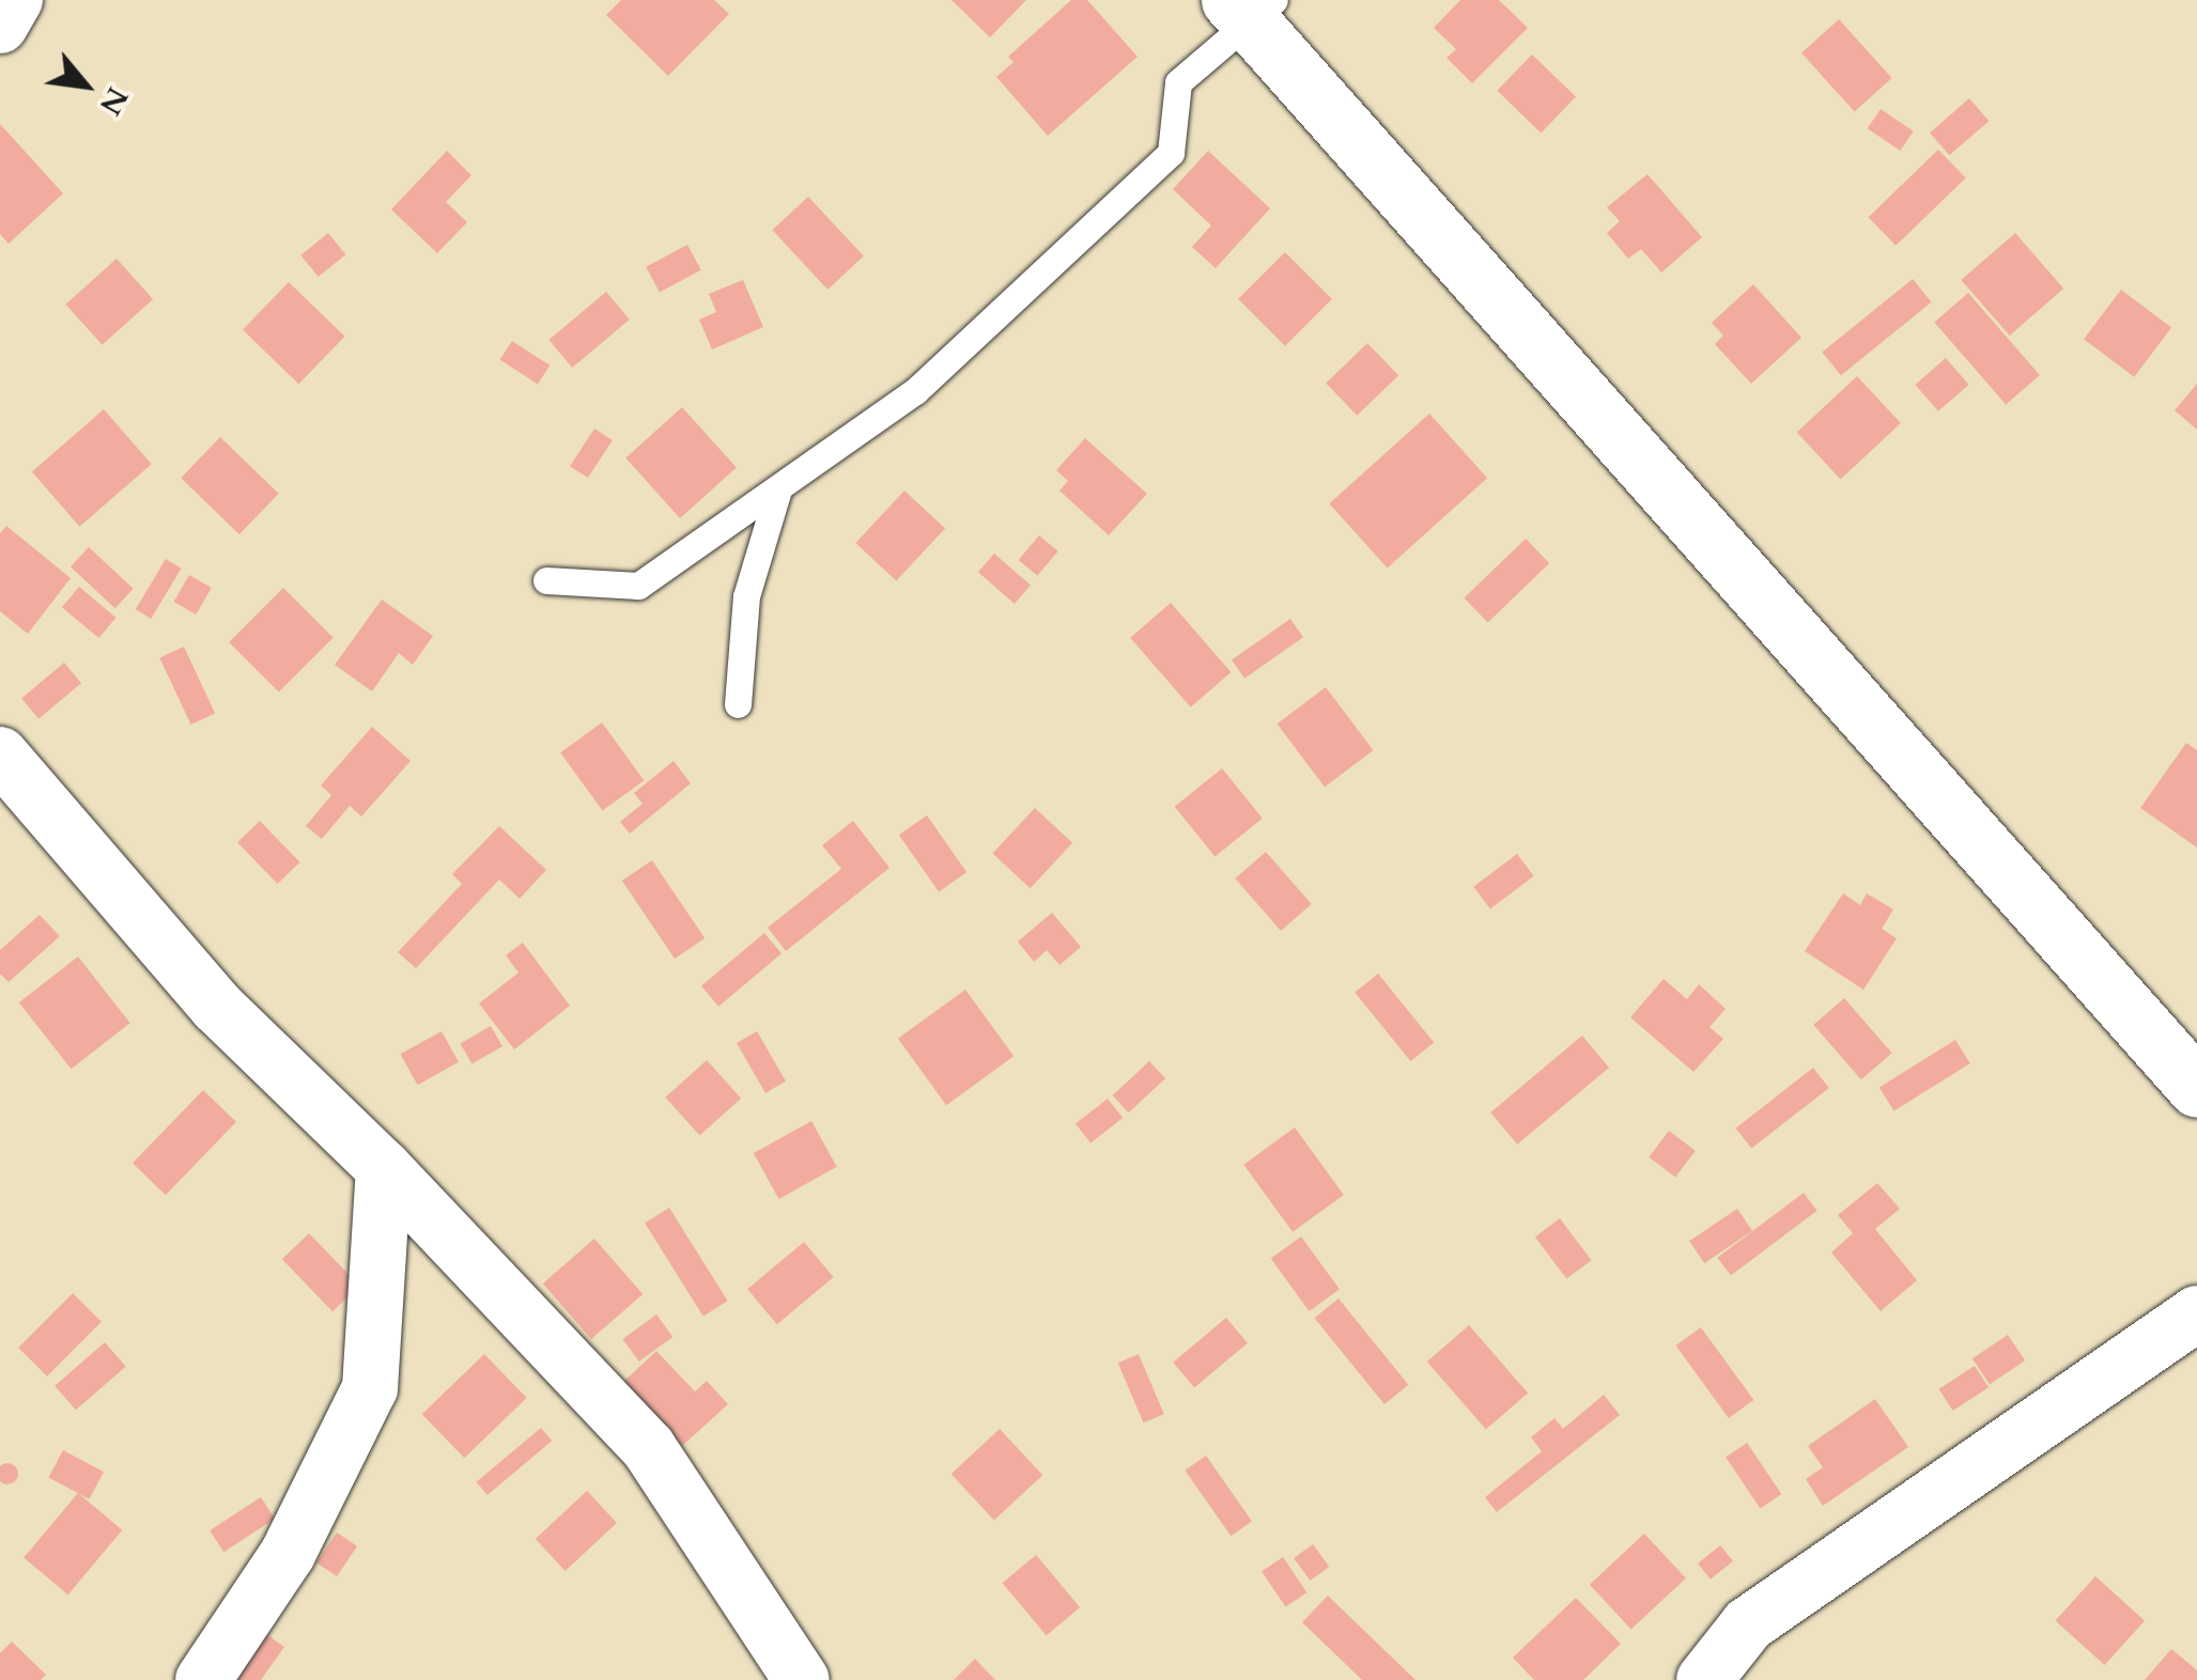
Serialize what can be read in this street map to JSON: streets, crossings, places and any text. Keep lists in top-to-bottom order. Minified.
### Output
{"north":"bottom right"}
